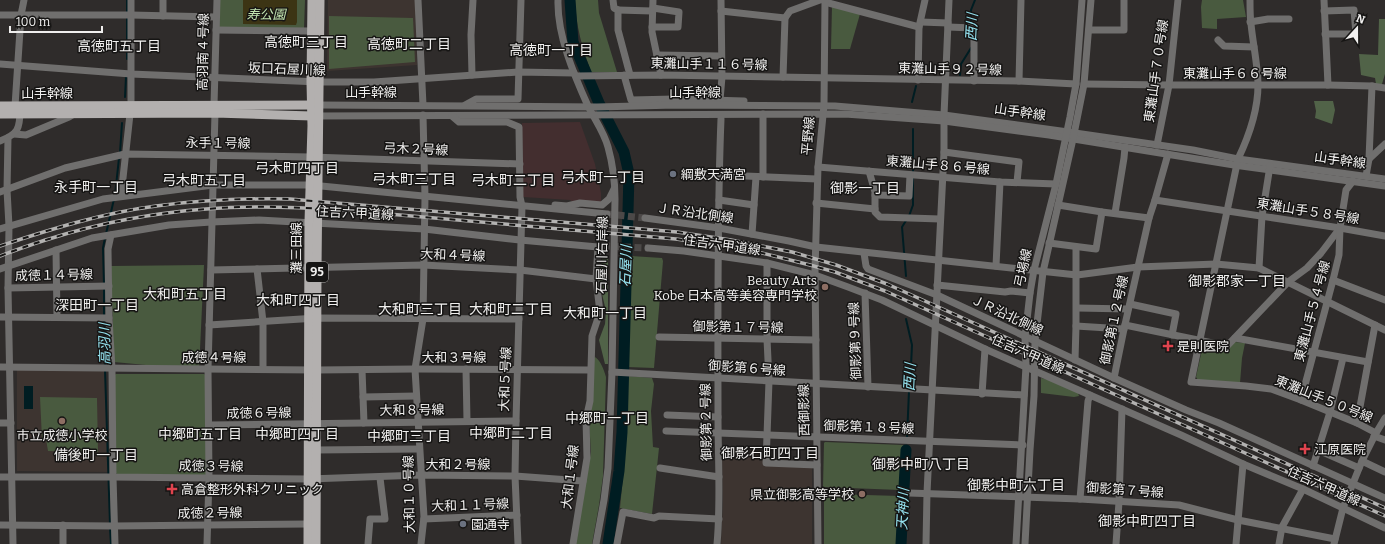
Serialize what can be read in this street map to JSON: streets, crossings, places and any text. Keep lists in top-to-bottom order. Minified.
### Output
{"streets":{"main road":["山手幹線","灘三田線","95"],"street":["高羽南４号線","東灘山手１１６号線","坂口石屋川線","東灘山手９２号線","東灘山手７０号線","東灘山手６６号線","平野線","永手１号線","弓木２号線","東灘山手８６号線","東灘山手５８号線","住吉六甲道線","ＪＲ沿北側線","大和４号線","石屋川右岸線","弓場線","成徳１４号線","東灘山手５４号線","御影第１２号線","御影第１７号線","御影第９号線","成徳４号線","大和３号線","御影第６号線","大和５号線","東灘山手５０号線","大和８号線","西御影線","成徳６号線","御影第２号線","御影第１８号線","大和２号線","成徳３号線","大和１号線","御影第７号線","大和１０号線","大和１１号線","成徳２号線"]},"crossings":[["高羽南４号線","坂口石屋川線"],["高羽南４号線","山手幹線"],["高羽南４号線","永手１号線"],["高羽南４号線","住吉六甲道線"],["高羽南４号線","大和４号線"],["高羽南４号線","成徳４号線"],["高羽南４号線","成徳６号線"],["高羽南４号線","成徳３号線"],["高羽南４号線","成徳２号線"],["東灘山手１１６号線","坂口石屋川線"],["東灘山手１１６号線","東灘山手９２号線"],["東灘山手１１６号線","平野線"],["坂口石屋川線","灘三田線"],["坂口石屋川線","石屋川右岸線"],["東灘山手９２号線","平野線"],["東灘山手９２号線","弓場線"],["東灘山手７０号線","東灘山手６６号線"],["東灘山手７０号線","山手幹線"],["東灘山手６６号線","弓場線"],["山手幹線","平野線"],["山手幹線","灘三田線"],["山手幹線","石屋川右岸線"],["山手幹線","弓場線"],["山手幹線","東灘山手５４号線"],["山手幹線","御影第１２号線"],["山手幹線","大和５号線"],["山手幹線","大和１０号線"],["平野線","東灘山手８６号線"],["平野線","住吉六甲道線"],["平野線","ＪＲ沿北側線"],["平野線","西御影線"],["永手１号線","弓木２号線"],["永手１号線","灘三田線"],["弓木２号線","灘三田線"],["弓木２号線","大和５号線"],["弓木２号線","大和１０号線"],["東灘山手８６号線","弓場線"],["東灘山手５８号線","東灘山手５４号線"],["東灘山手５８号線","御影第１２号線"],["住吉六甲道線","灘三田線"],["住吉六甲道線","弓場線"],["住吉六甲道線","御影第９号線"],["住吉六甲道線","大和５号線"],["住吉六甲道線","西御影線"],["住吉六甲道線","御影第２号線"],["住吉六甲道線","大和１号線"],["住吉六甲道線","大和１０号線"],["ＪＲ沿北側線","弓場線"],["ＪＲ沿北側線","御影第１２号線"],["ＪＲ沿北側線","御影第２号線"],["灘三田線","大和４号線"],["灘三田線","成徳４号線"],["灘三田線","大和３号線"],["灘三田線","大和８号線"],["灘三田線","成徳６号線"],["灘三田線","大和２号線"],["灘三田線","成徳３号線"],["灘三田線","成徳２号線"],["大和４号線","大和５号線"],["大和４号線","大和１号線"],["大和４号線","大和１０号線"],["石屋川右岸線","御影第６号線"],["弓場線","御影第６号線"],["弓場線","御影第１８号線"],["弓場線","御影第７号線"],["東灘山手５４号線","東灘山手５０号線"],["御影第１７号線","西御影線"],["御影第１７号線","御影第２号線"],["御影第９号線","御影第６号線"],["成徳４号線","大和３号線"],["大和３号線","大和５号線"],["大和３号線","大和１号線"],["大和３号線","大和１０号線"],["御影第６号線","西御影線"],["御影第６号線","御影第２号線"],["大和５号線","大和８号線"],["大和５号線","大和２号線"],["大和５号線","大和１１号線"],["大和８号線","成徳６号線"],["大和８号線","大和１０号線"],["西御影線","御影第１８号線"],["御影第２号線","御影第１８号線"],["大和２号線","成徳３号線"],["大和２号線","大和１号線"],["大和２号線","大和１０号線"],["大和１０号線","大和１１号線"]],"districts":["高徳町三丁目","高徳町二丁目","高徳町五丁目","高徳町一丁目","弓木町四丁目","弓木町一丁目","弓木町三丁目","弓木町五丁目","弓木町二丁目","永手町一丁目","御影一丁目","御影郡家一丁目","大和町五丁目","大和町四丁目","深田町一丁目","大和町三丁目","大和町二丁目","大和町一丁目","中郷町一丁目","中郷町二丁目","中郷町五丁目","中郷町四丁目","中郷町三丁目","御影石町四丁目","備後町一丁目","御影中町八丁目","御影中町六丁目","御影中町四丁目"],"water":["西川","石屋川","高羽川","天神川"],"parks":["寿公園"],"places":{"other":["綱敷天満宮","Beauty Arts Kobe 日本高等美容専門学校","市立成徳小学校","県立御影高等学校","園通寺"],"health":["是則医院","江原医院","高倉整形外科クリニック"]},"scale_bar":"100 m","north":"top"}
